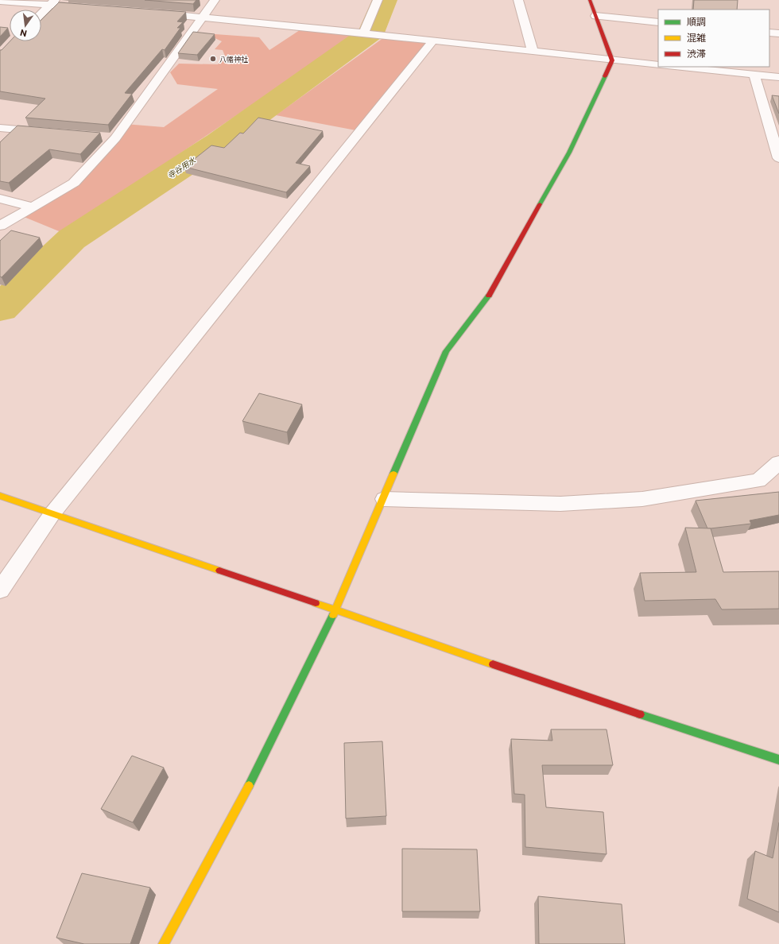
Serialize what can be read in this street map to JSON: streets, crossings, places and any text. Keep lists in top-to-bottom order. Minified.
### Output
{"water":["寺谷用水"],"places":["八幡神社"],"legend":["順調","混雑","渋滞"],"north":"bottom"}
